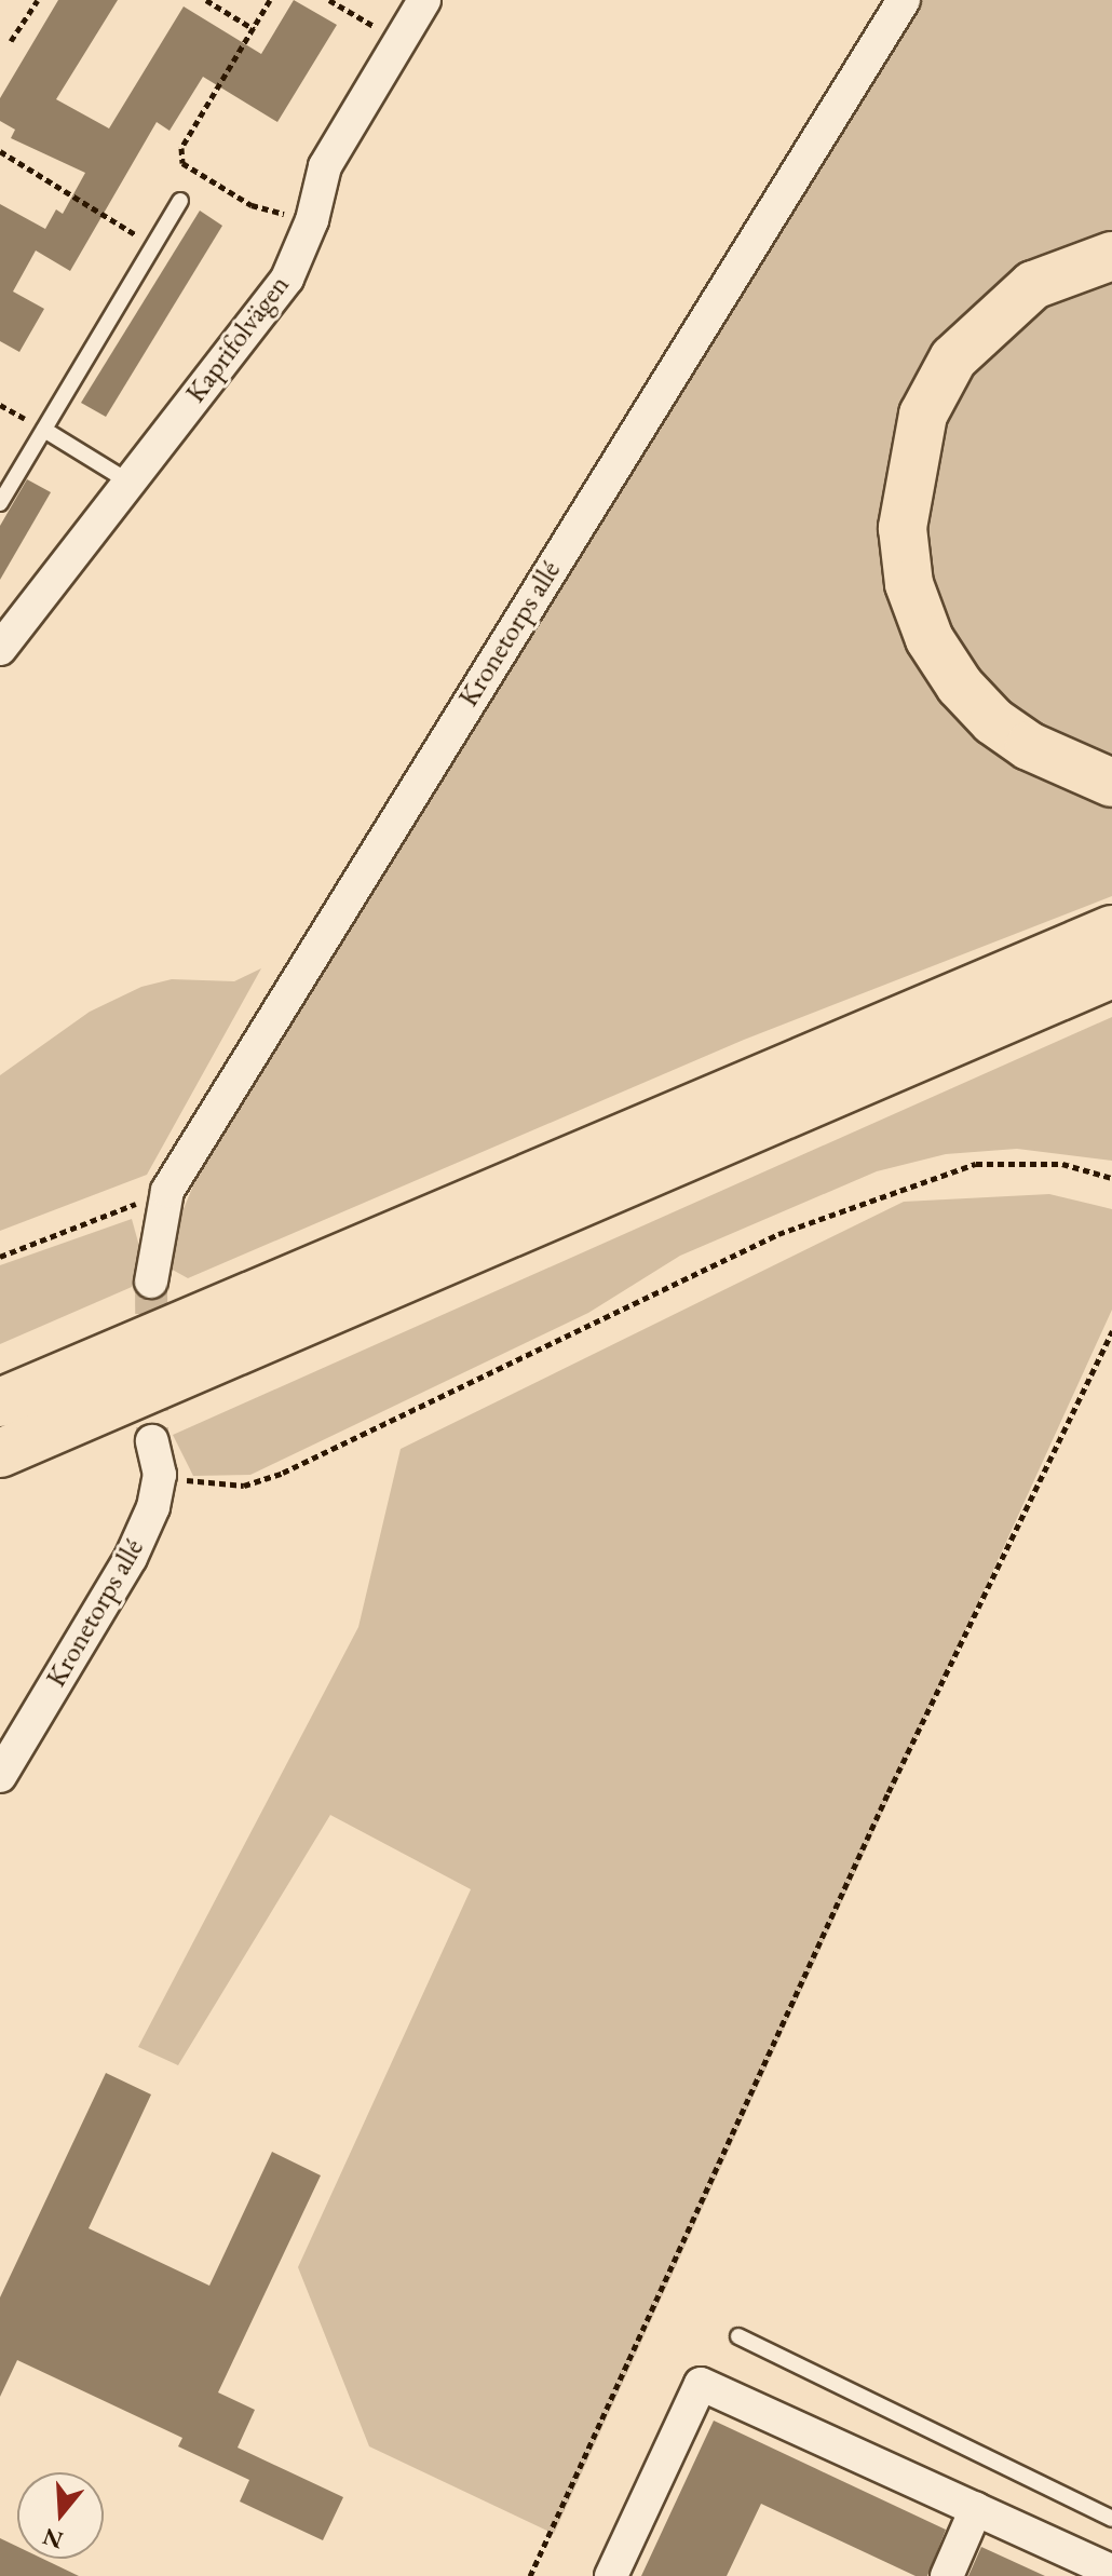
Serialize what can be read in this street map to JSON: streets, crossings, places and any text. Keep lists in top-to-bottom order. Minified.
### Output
{"streets":{"street":["Kaprifolvägen","Kronetorps allé"]},"north":"bottom"}
